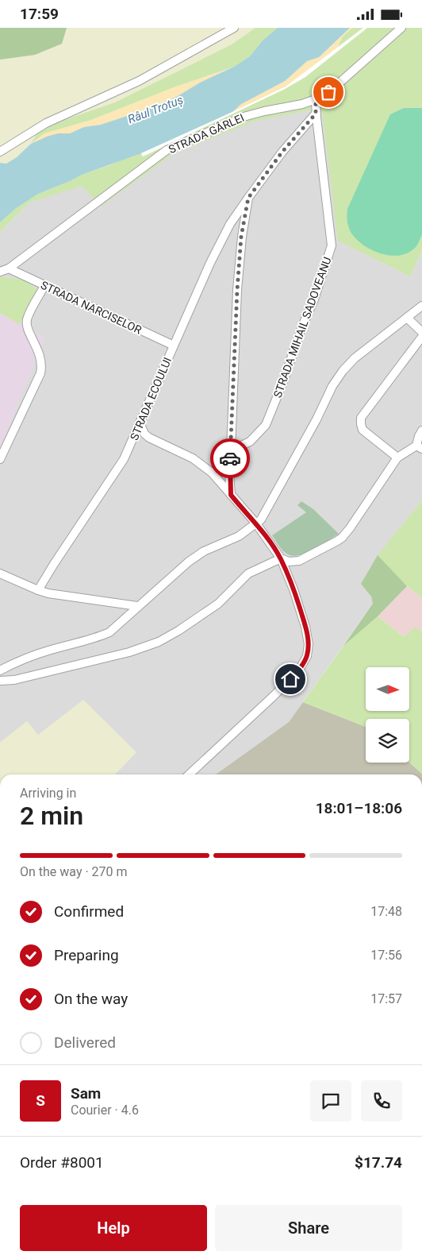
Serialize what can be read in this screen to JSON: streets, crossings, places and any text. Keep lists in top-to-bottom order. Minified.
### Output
{"streets":{"street":["STRADA GÂRLEI","STRADA NARCISELOR","STRADA MIHAIL SADOVEANU","STRADA ECOULUI"]},"crossings":[["STRADA GÂRLEI","STRADA NARCISELOR"],["STRADA GÂRLEI","STRADA MIHAIL SADOVEANU"],["STRADA NARCISELOR","STRADA ECOULUI"]],"water":["Râul Trotuș"],"north":"right","page":{"status":"17:59","heading":["2 min","Arriving in","18:01–18:06"],"panel":["Sam","Courier · 4.6","Order #8001","$17.74"],"bar":"On the way · 270 m","list":[["Confirmed","17:48"],["Preparing","17:56"],["On the way","17:57"],"Delivered"],"round":"S","buttons":["Help","Share"]}}
